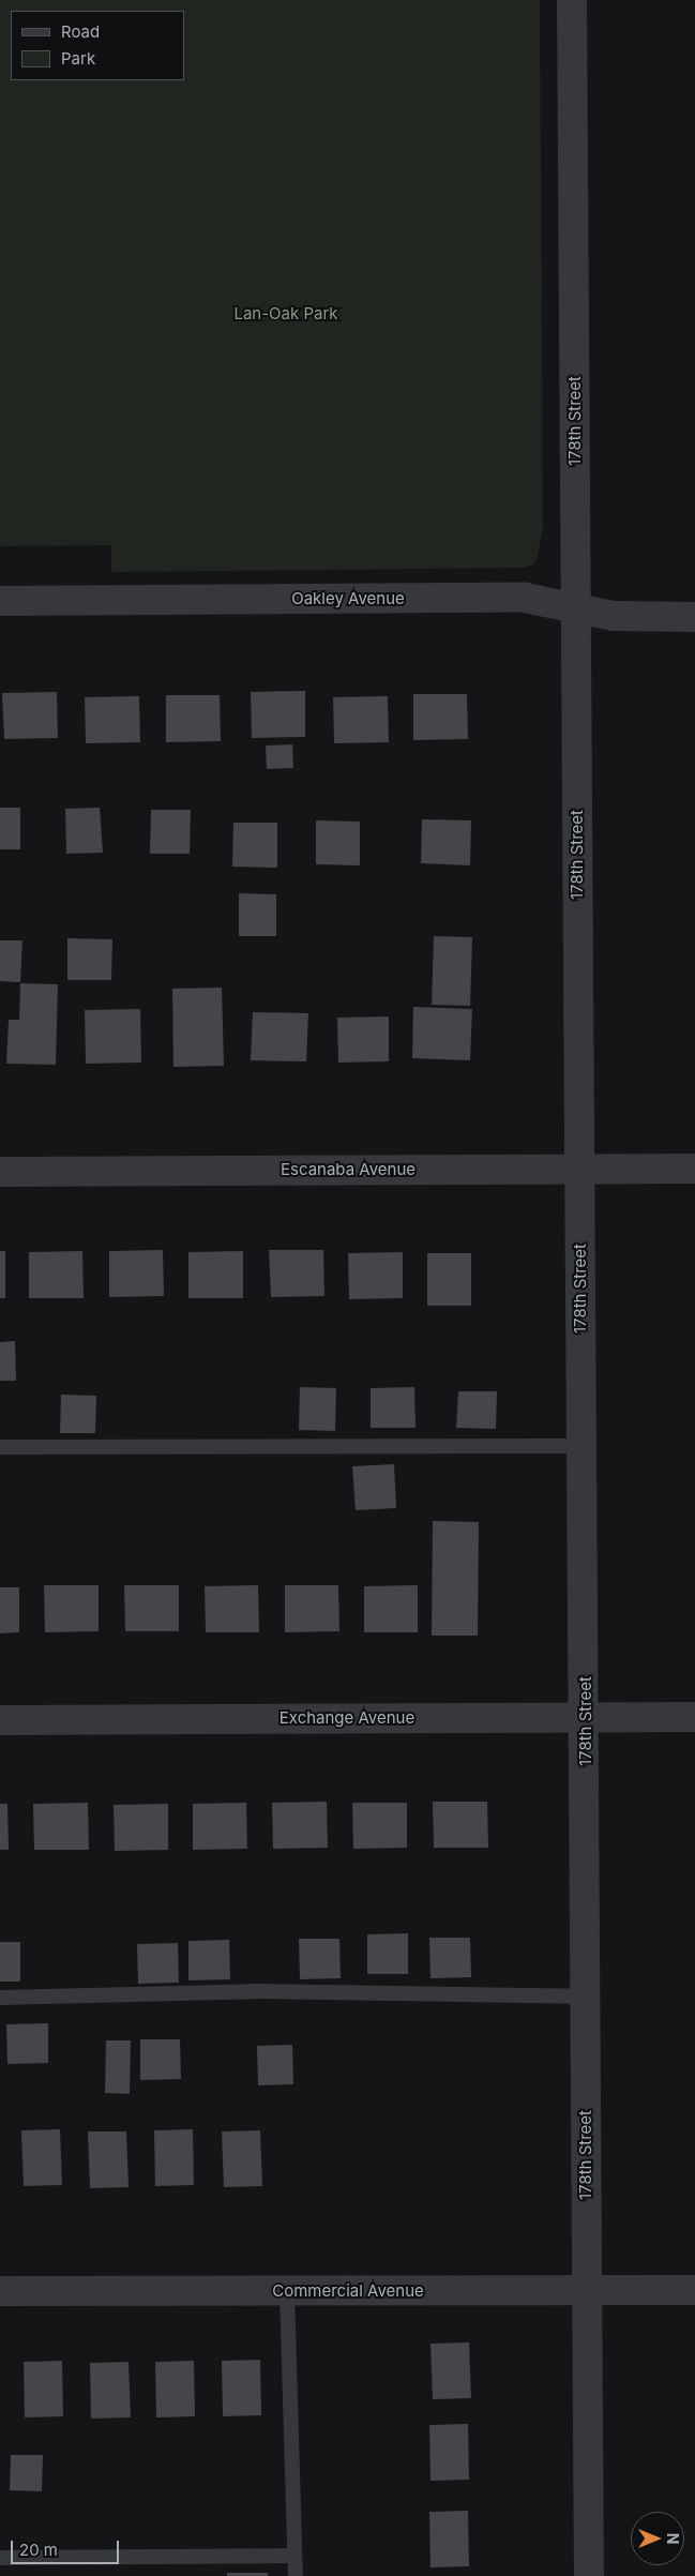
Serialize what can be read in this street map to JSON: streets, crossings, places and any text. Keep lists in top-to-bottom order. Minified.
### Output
{"streets":{"street":["178th Street","Oakley Avenue","Escanaba Avenue","Exchange Avenue","Commercial Avenue"]},"crossings":[["178th Street","Oakley Avenue"],["178th Street","Escanaba Avenue"],["178th Street","Exchange Avenue"],["178th Street","Commercial Avenue"]],"parks":["Lan-Oak Park"],"legend":["Road","Park"],"scale_bar":"20 m","north":"right"}
